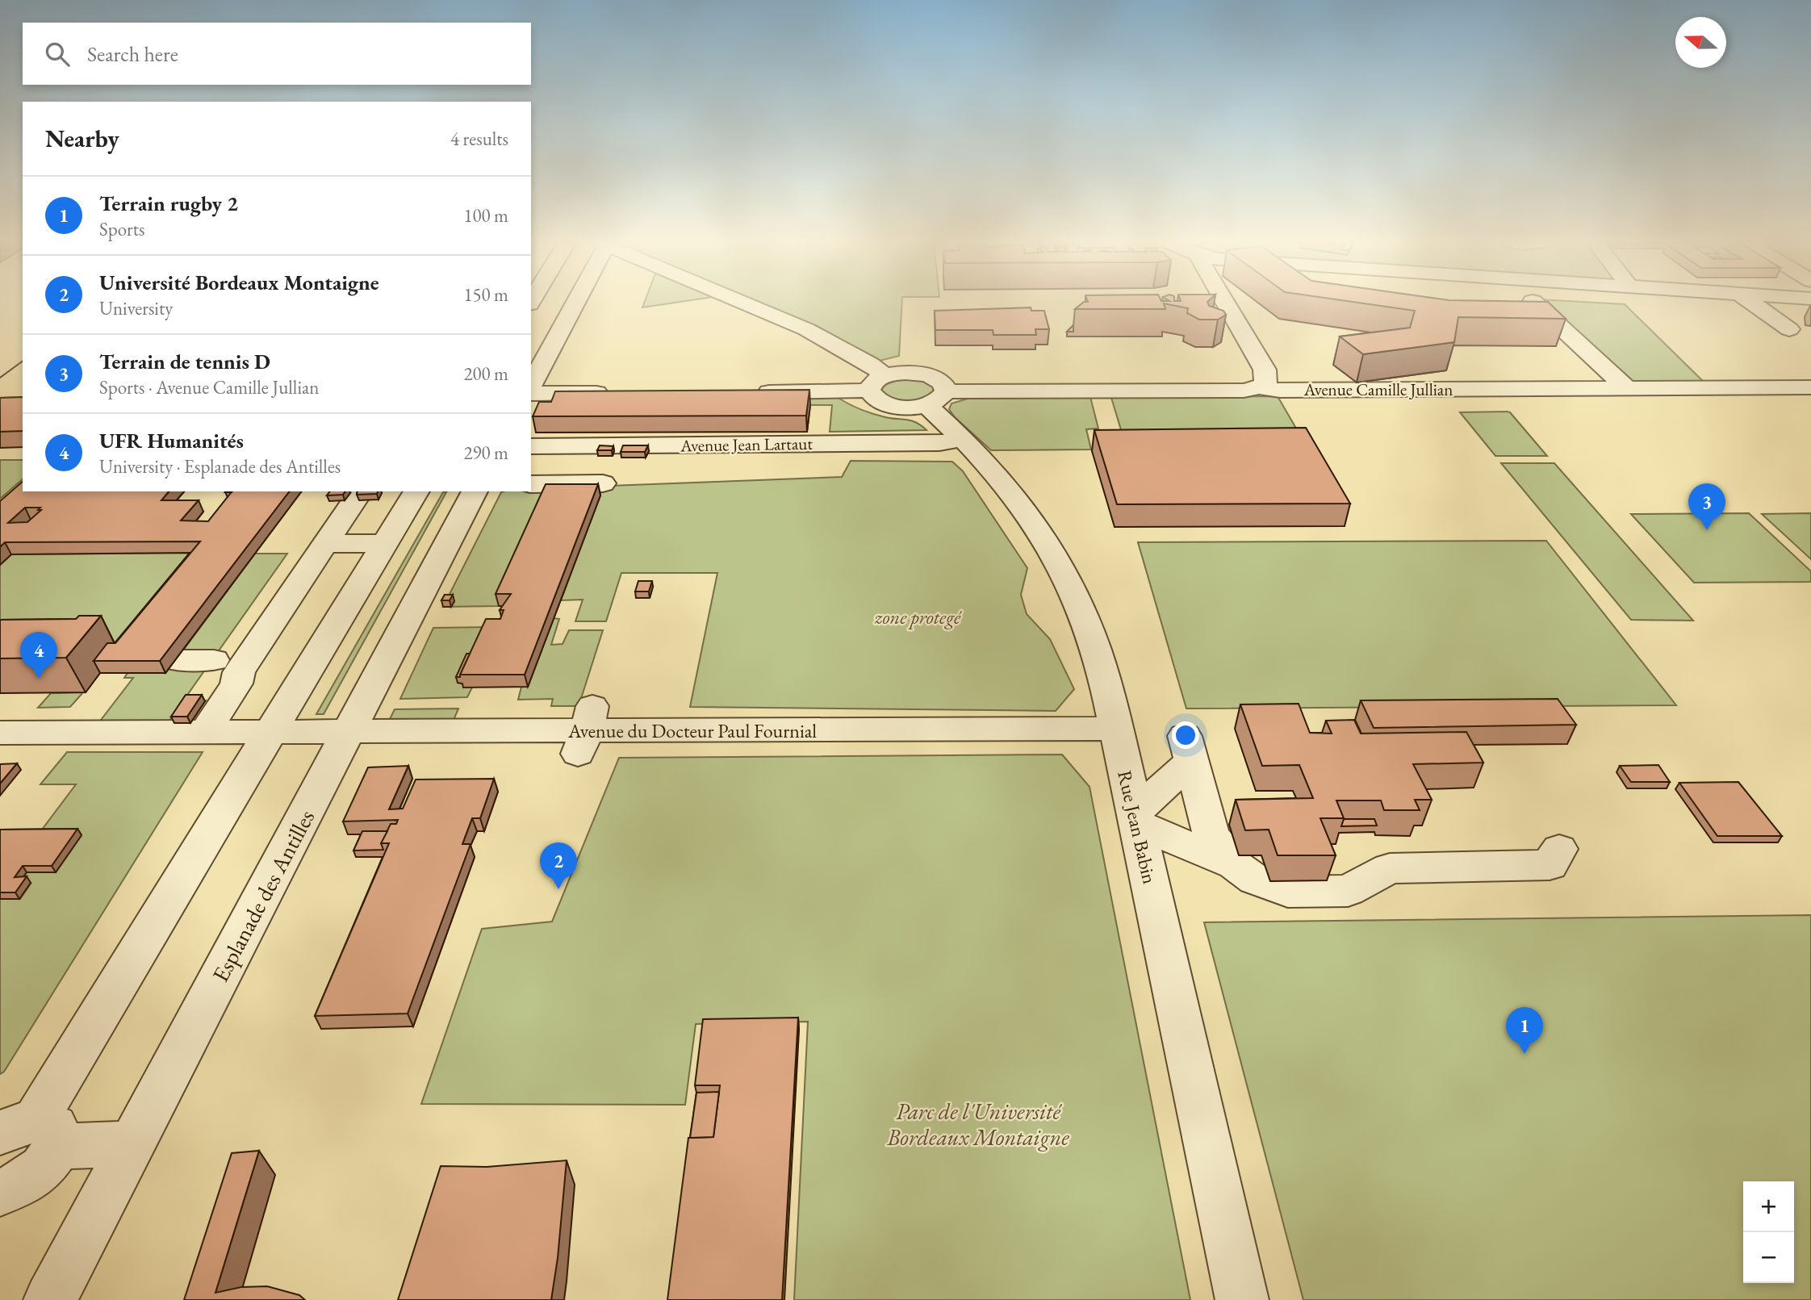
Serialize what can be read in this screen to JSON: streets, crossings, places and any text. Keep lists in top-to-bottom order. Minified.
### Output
{"streets":{"street":["Avenue Camille Jullian","Avenue Jean Lartaut","Avenue du Docteur Paul Fournial","Rue Jean Babin","Esplanade des Antilles"]},"crossings":[["Avenue Camille Jullian","Rue Jean Babin"],["Avenue Jean Lartaut","Rue Jean Babin"],["Avenue du Docteur Paul Fournial","Rue Jean Babin"],["Avenue du Docteur Paul Fournial","Esplanade des Antilles"]],"parks":["zone protegé","Parc de l'Université Bordeaux Montaigne"],"north":"left","page":{"search":"Search here","heading":["Nearby","4 results"],"list":[{"mark":"1","name":"Terrain rugby 2","note":"Sports","value":"100 m"},{"mark":"2","name":"Université Bordeaux Montaigne","note":"University","value":"150 m"},{"mark":"3","name":"Terrain de tennis D","note":"Sports · Avenue Camille Jullian","value":"200 m"},{"mark":"4","name":"UFR Humanités","note":"University · Esplanade des Antilles","value":"290 m"}],"pins":["3","4","2","1"],"map_buttons":["+","−"]}}
